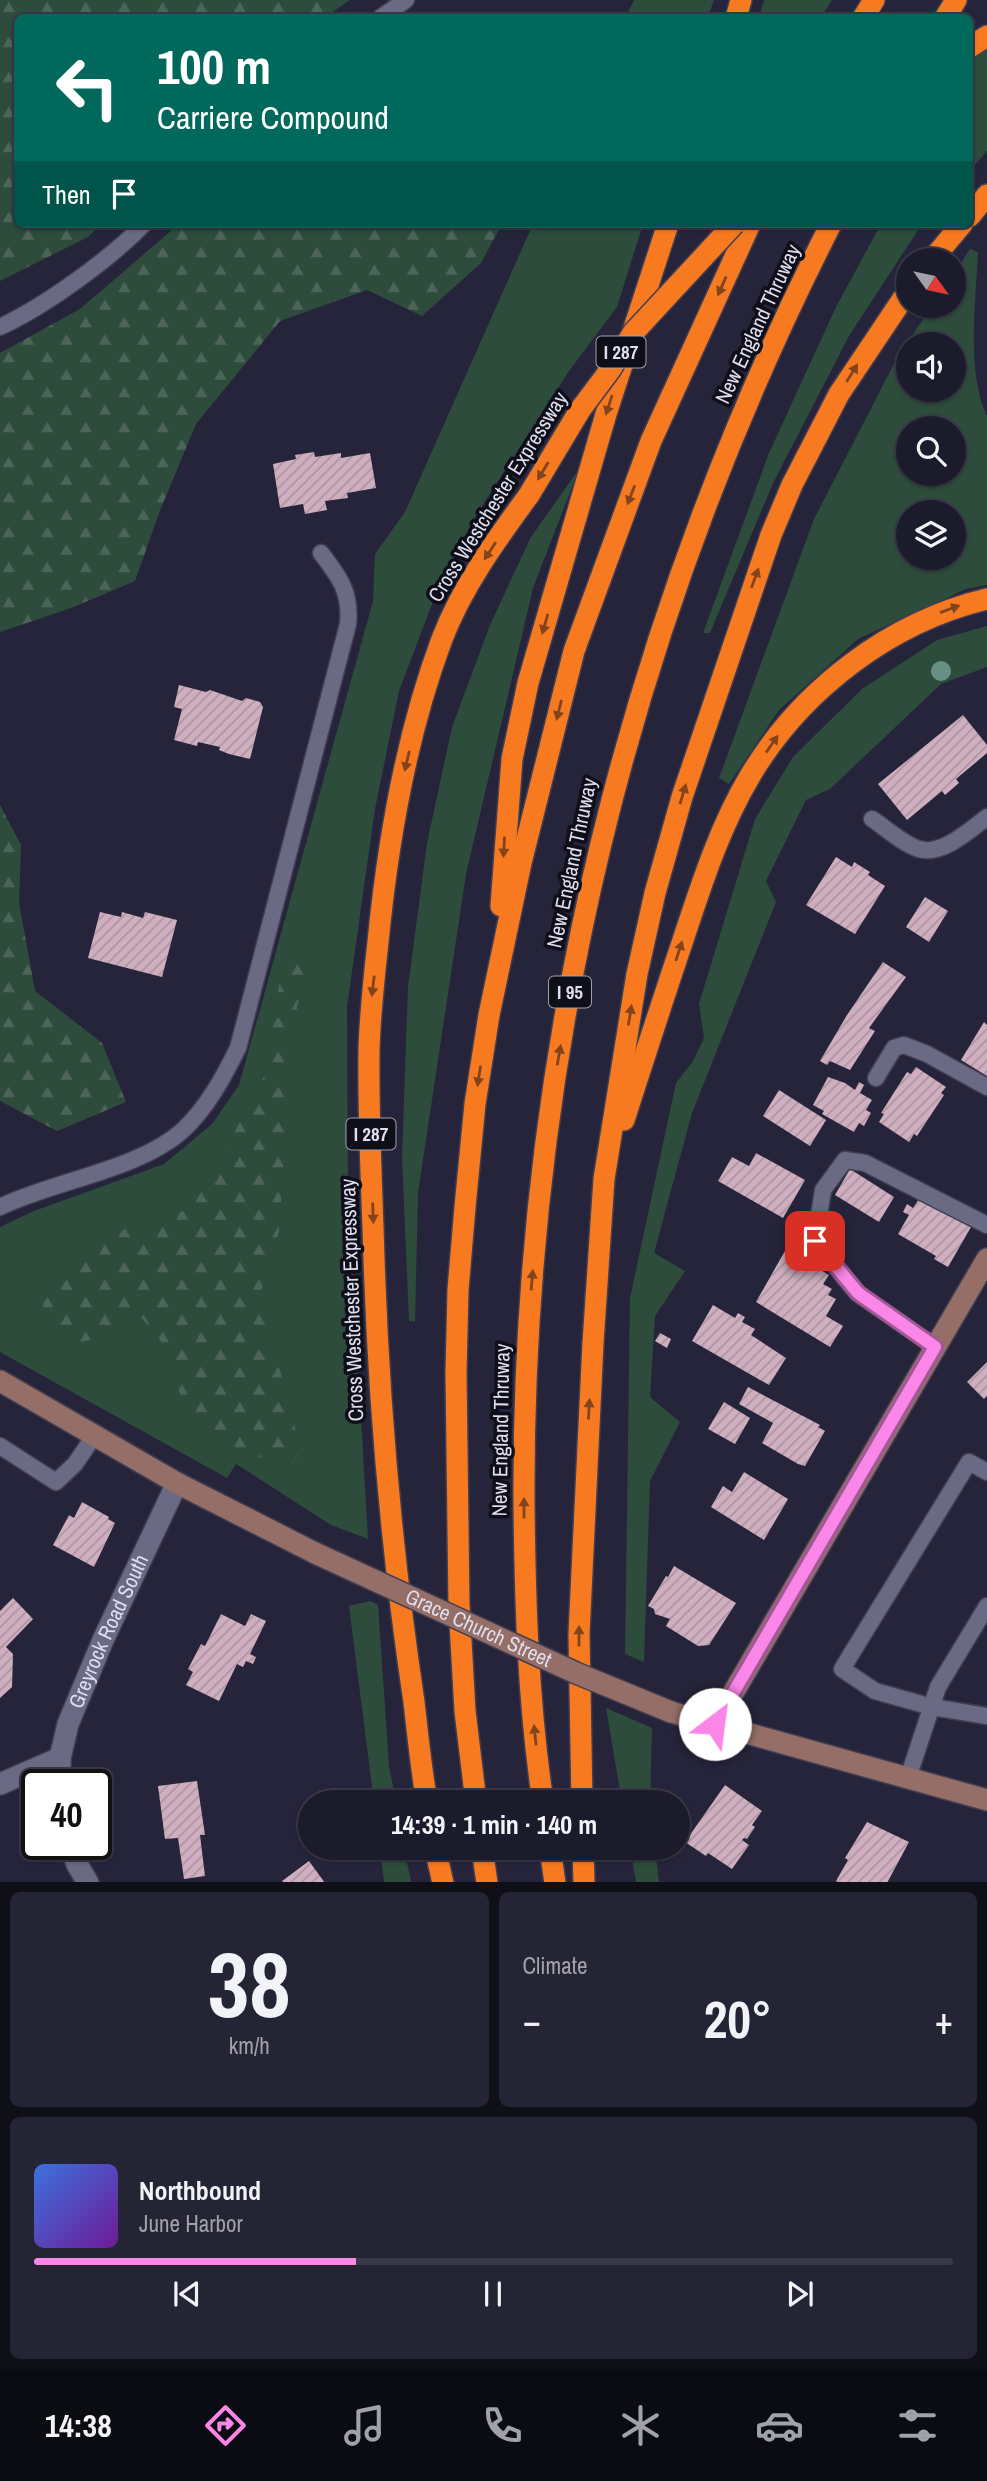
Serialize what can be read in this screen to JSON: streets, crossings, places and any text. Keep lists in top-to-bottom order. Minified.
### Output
{"streets":{"highway":["New England Thruway","I 287","Cross Westchester Expressway","I 95"],"street":["Grace Church Street","Greyrock Road South"]},"crossings":[["Grace Church Street","Greyrock Road South"]],"north":"bottom right","page":{"turn":["100 m","Carriere Compound"],"then":"Then","limit":"40","trip":"14:39 · 1 min · 140 m","tile":[["38","km/h"],"Climate"],"heat":["−","20°","+"],"song":["Northbound","June Harbor"],"tabs":"14:38"}}
